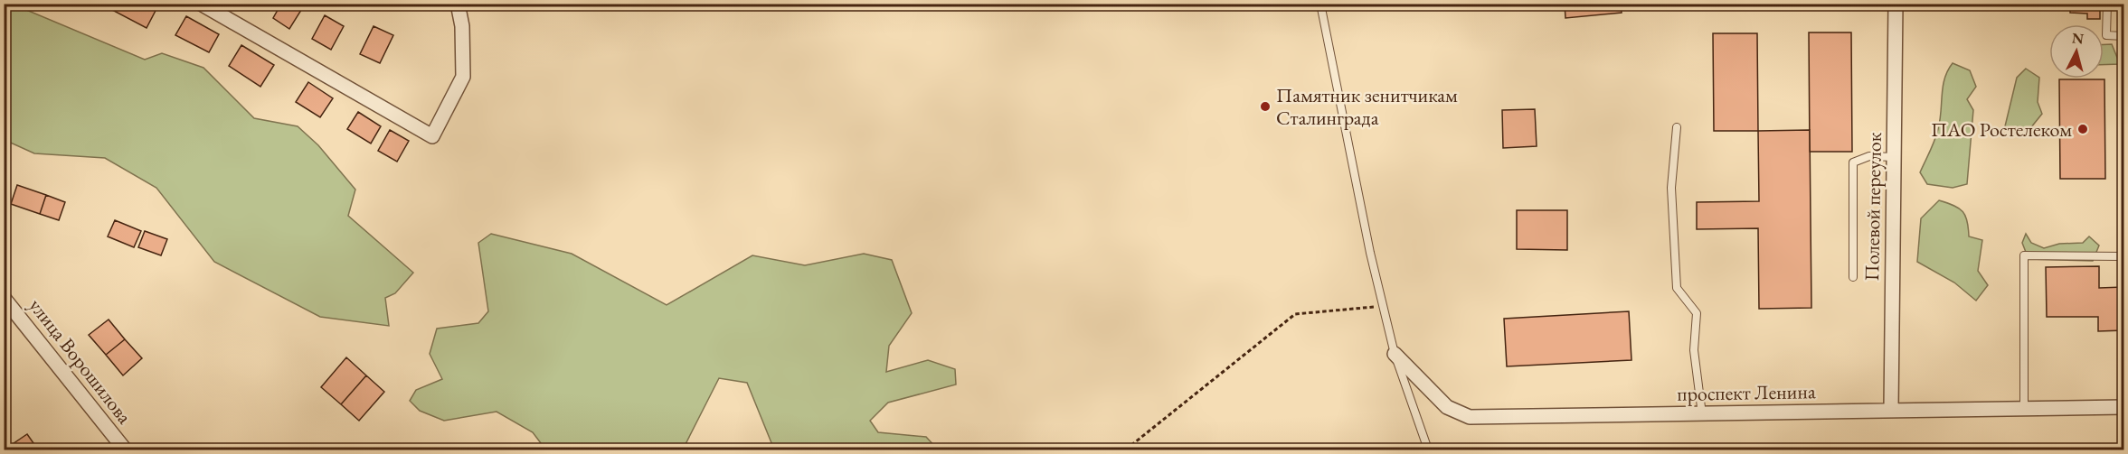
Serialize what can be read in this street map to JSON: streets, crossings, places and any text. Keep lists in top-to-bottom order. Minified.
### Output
{"streets":{"street":["Полевой переулок","улица Ворошилова","проспект Ленина"]},"crossings":[["Полевой переулок","проспект Ленина"]],"places":["Памятник зенитчикам Сталинграда","ПАО Ростелеком"],"north":"top"}
